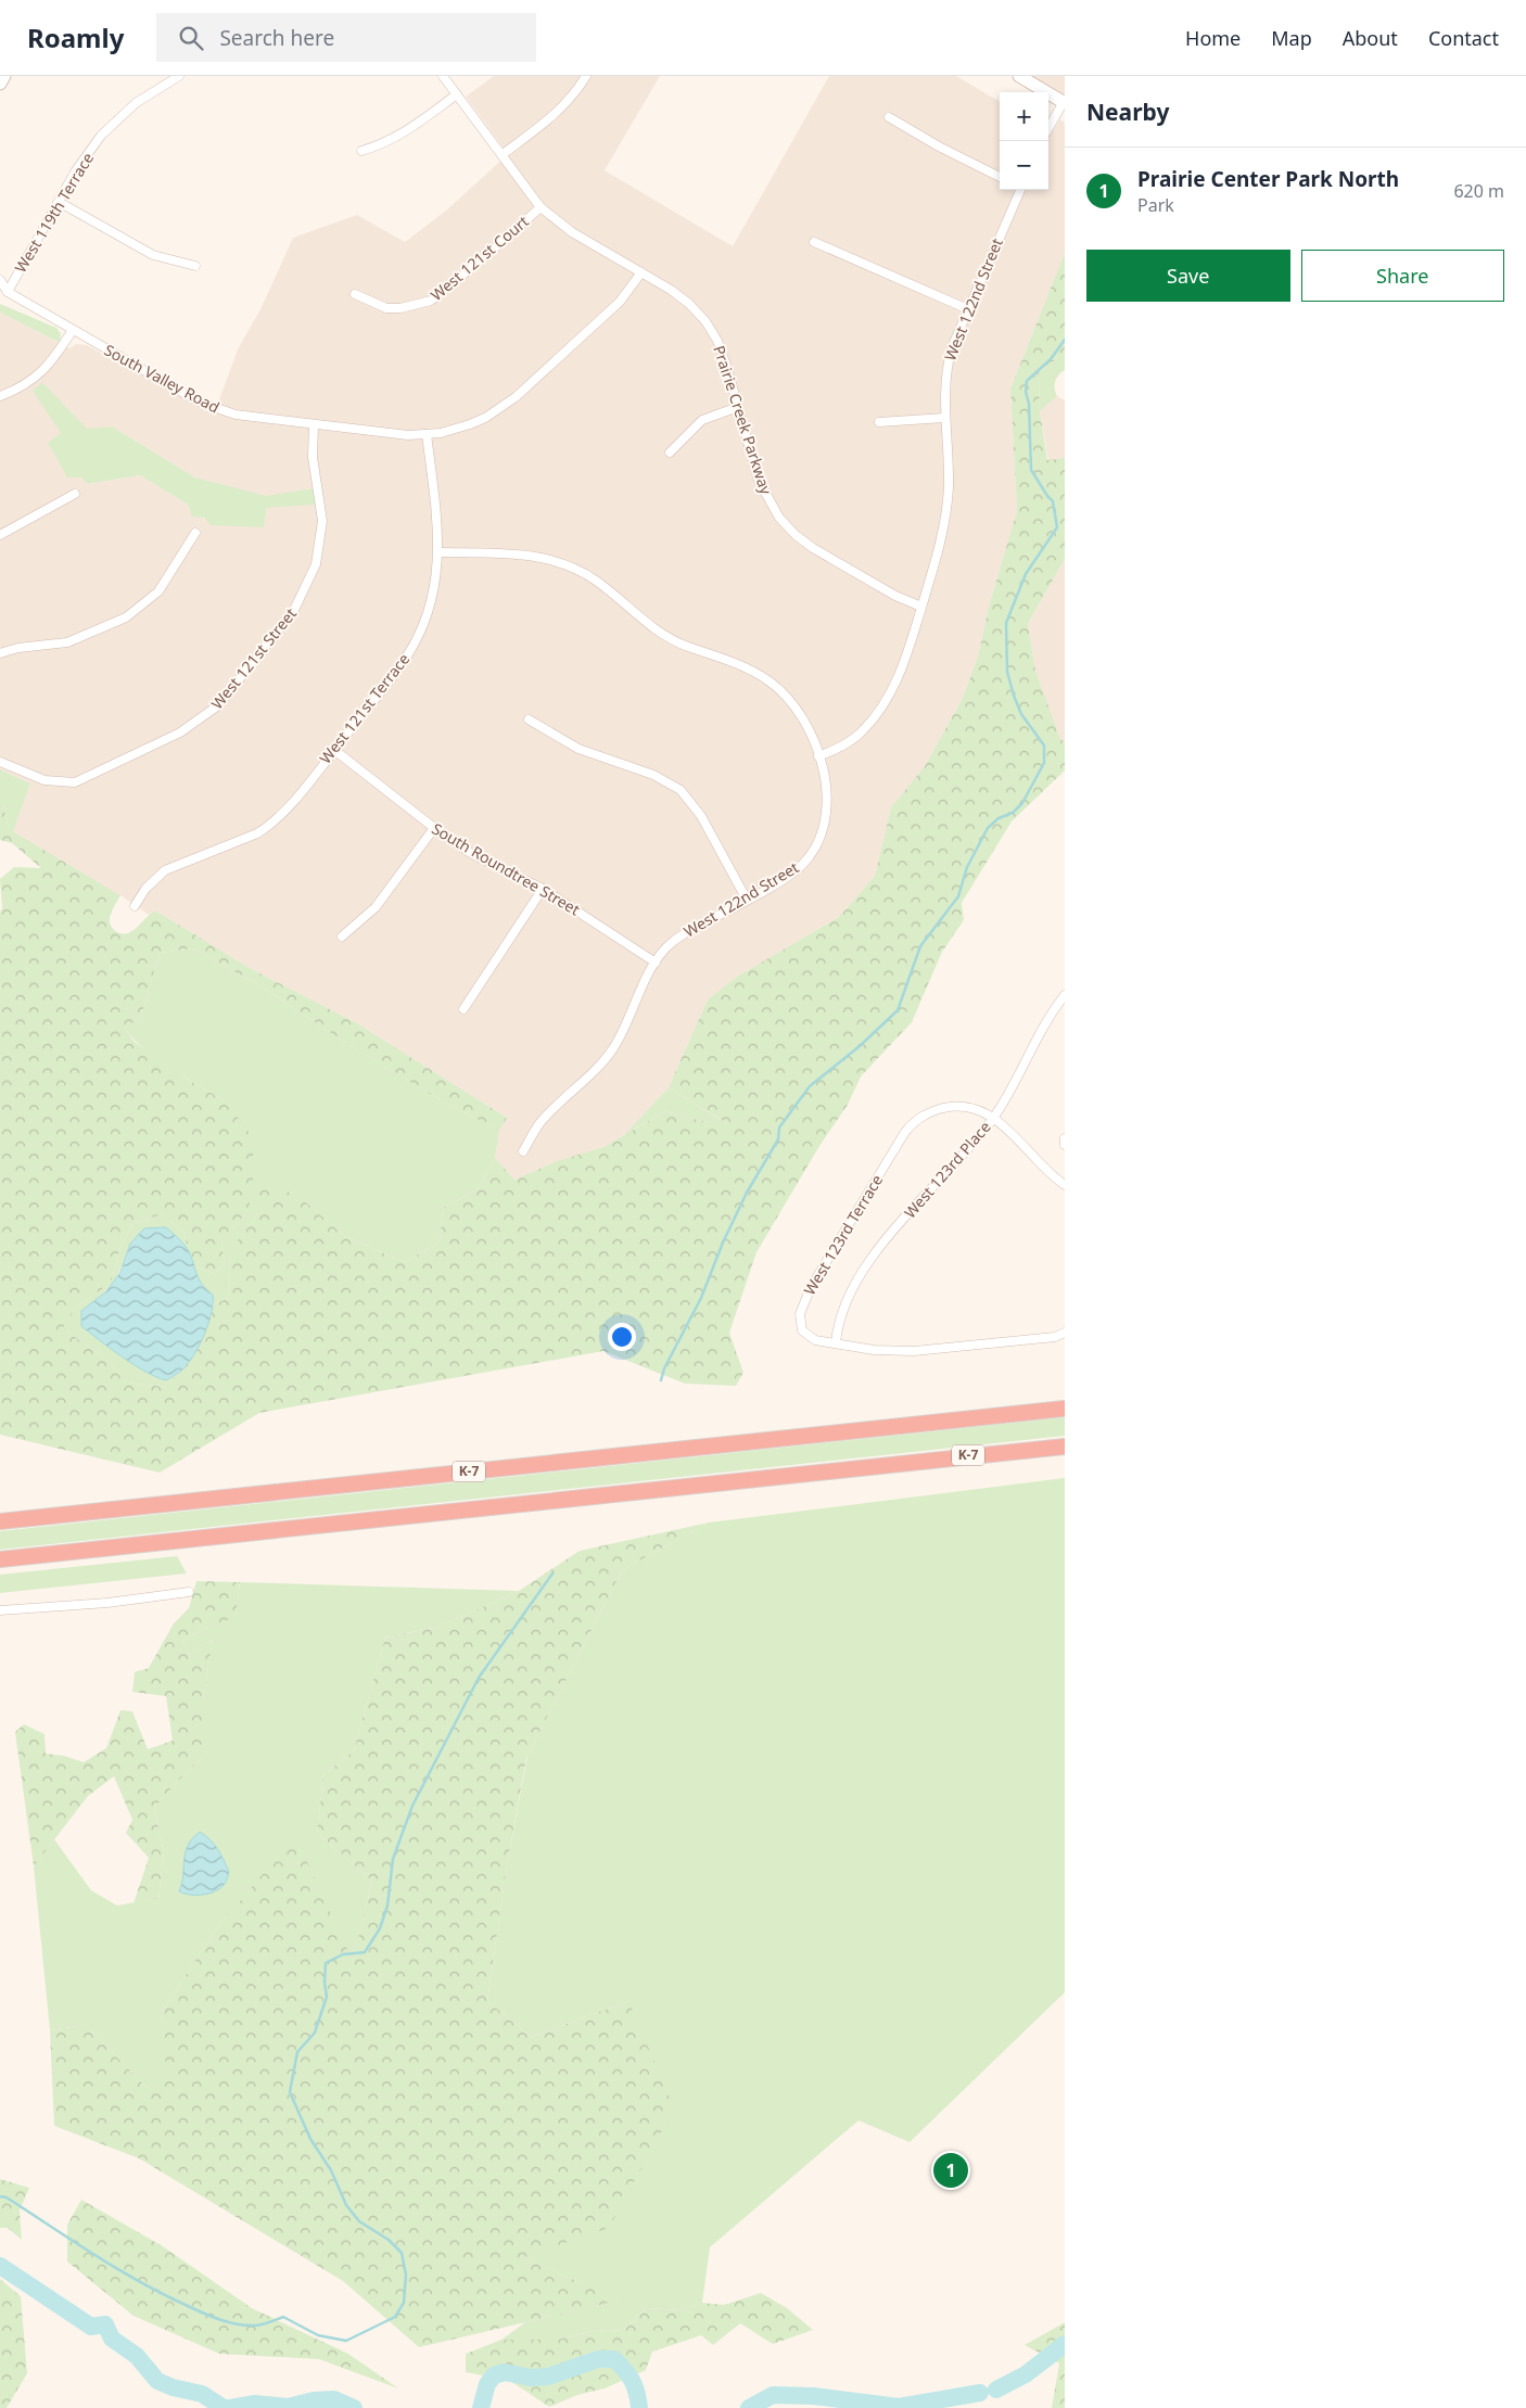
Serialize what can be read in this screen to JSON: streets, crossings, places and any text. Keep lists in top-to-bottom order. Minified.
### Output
{"streets":{"highway":["K-7"],"street":["West 119th Terrace","West 121st Court","West 122nd Street","South Valley Road","Prairie Creek Parkway","West 121st Street","West 121st Terrace","South Roundtree Street","West 123rd Place","West 123rd Terrace"]},"crossings":[["West 119th Terrace","South Valley Road"],["West 121st Court","Prairie Creek Parkway"],["West 122nd Street","Prairie Creek Parkway"],["West 122nd Street","South Roundtree Street"],["South Valley Road","West 121st Street"],["South Valley Road","West 121st Terrace"],["West 121st Terrace","South Roundtree Street"],["West 123rd Place","West 123rd Terrace"]],"page":{"header":"Roamly","search":"Search here","nav":["Home","Map","About","Contact"],"heading":"Nearby","map_buttons":["+","−"],"list":[{"mark":"1","name":"Prairie Center Park North","note":"Park","value":"620 m"}],"buttons":["Save","Share"],"pins":"1"}}
